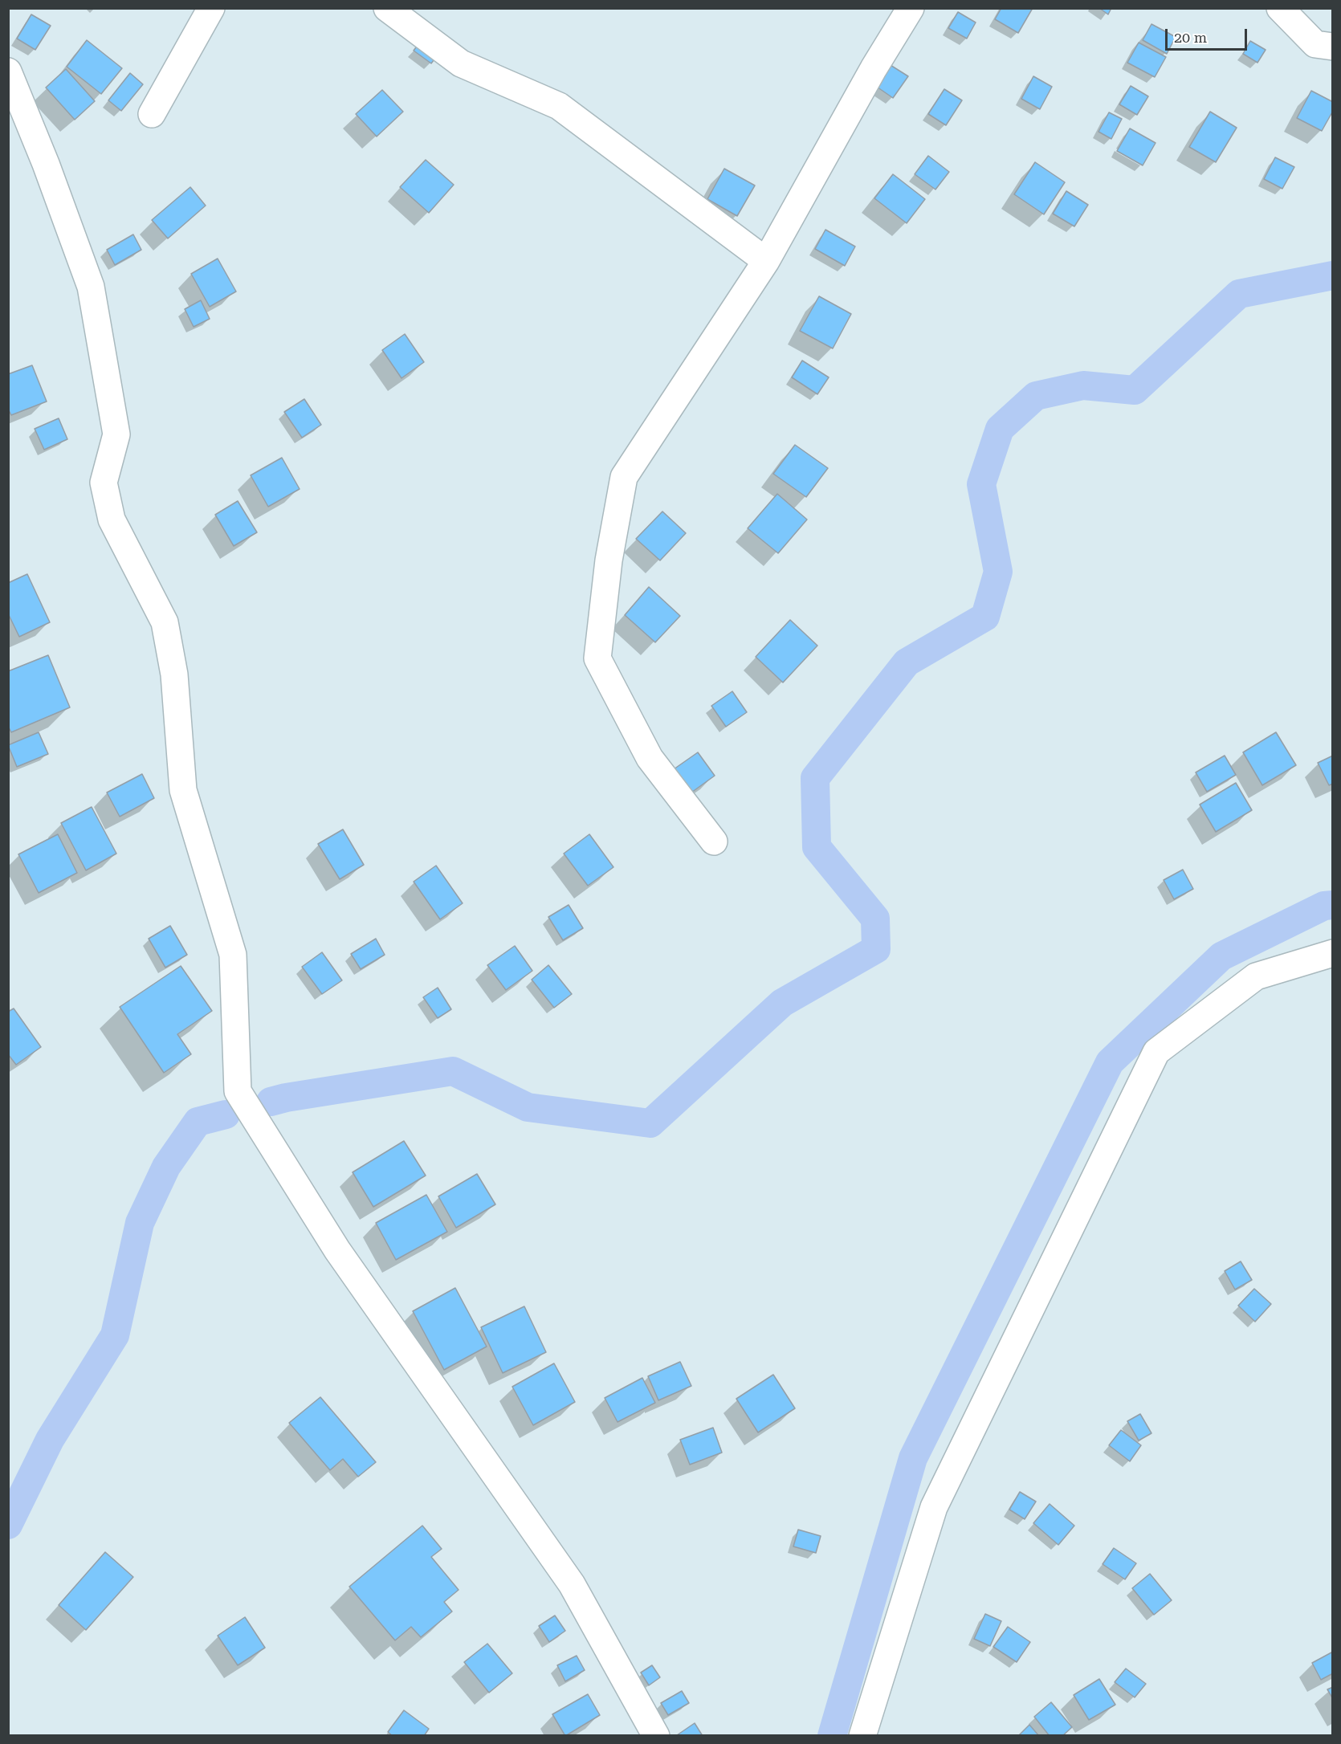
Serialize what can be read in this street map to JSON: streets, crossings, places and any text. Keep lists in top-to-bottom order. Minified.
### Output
{"scale_bar":"20 m"}
